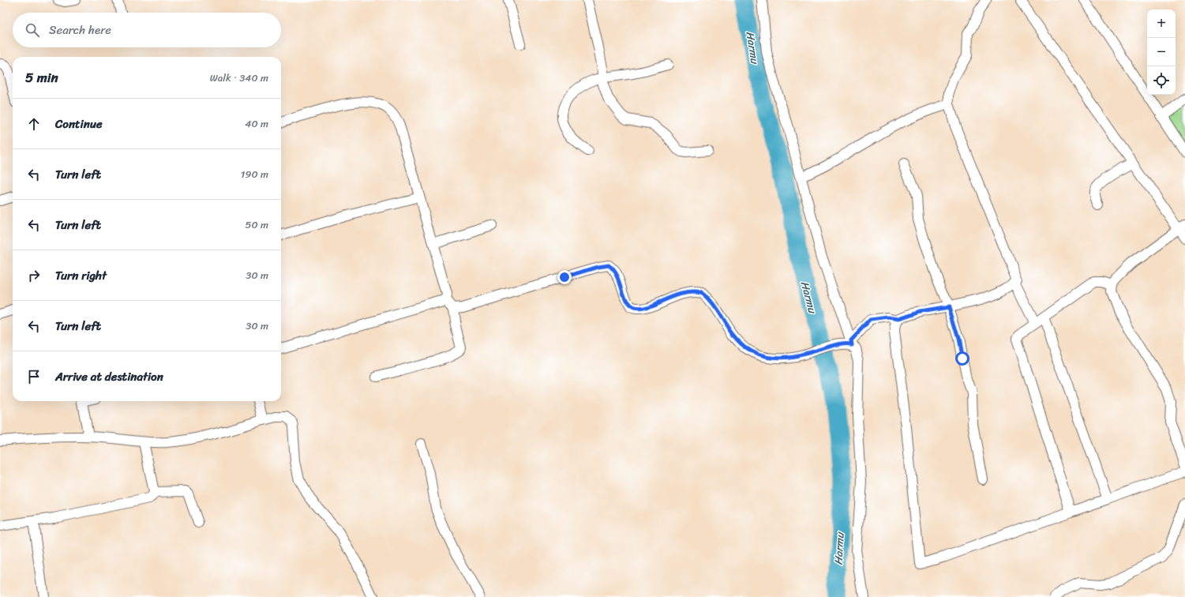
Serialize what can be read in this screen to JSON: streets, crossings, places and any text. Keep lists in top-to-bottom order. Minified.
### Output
{"water":["Harmu"],"page":{"map_buttons":["+","−"],"search":"Search here","heading":["5 min","Walk · 340 m"],"list":[["Continue","40 m"],["Turn left","190 m"],["Turn left","50 m"],["Turn right","30 m"],["Turn left","30 m"],"Arrive at destination"]}}
